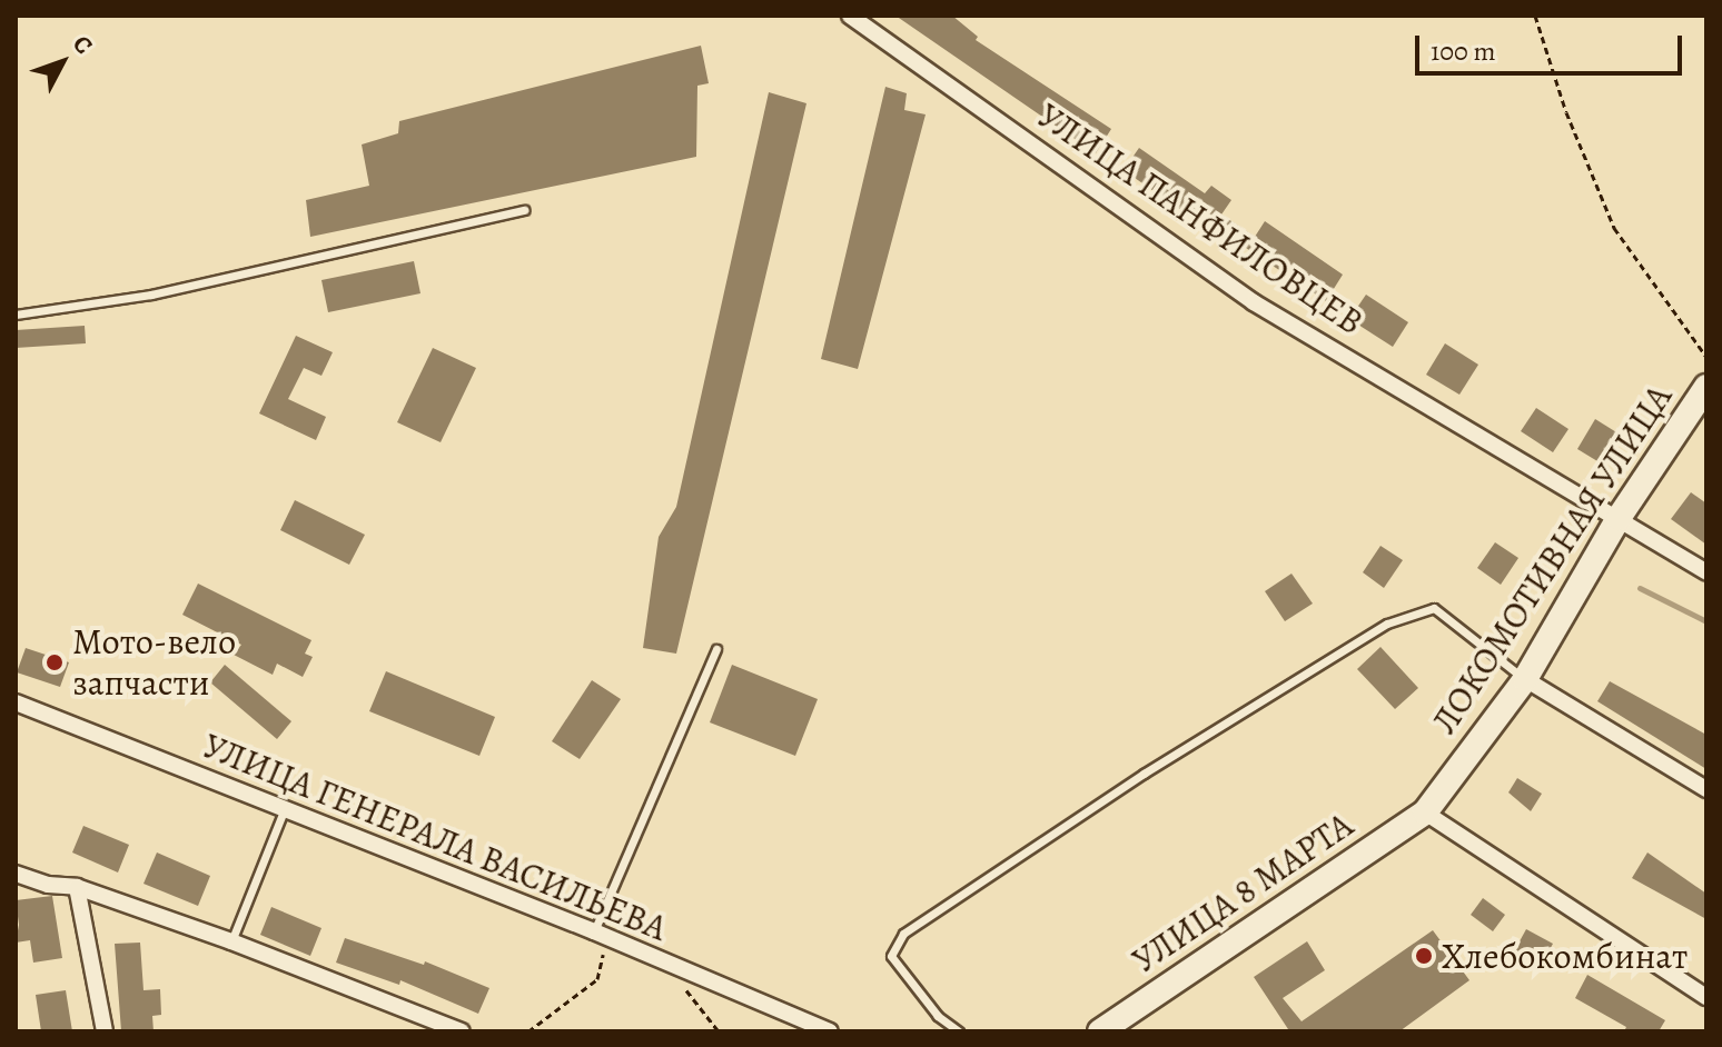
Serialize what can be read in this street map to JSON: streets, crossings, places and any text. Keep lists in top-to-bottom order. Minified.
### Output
{"streets":{"main road":["ЛОКОМОТИВНАЯ УЛИЦА","УЛИЦА 8 МАРТА"],"street":["УЛИЦА ПАНФИЛОВЦЕВ","УЛИЦА ГЕНЕРАЛА ВАСИЛЬЕВА"]},"crossings":[["УЛИЦА ПАНФИЛОВЦЕВ","ЛОКОМОТИВНАЯ УЛИЦА"],["ЛОКОМОТИВНАЯ УЛИЦА","УЛИЦА 8 МАРТА"]],"places":["Мото-вело запчасти","Хлебокомбинат"],"scale_bar":"100 m","north":"top right"}
